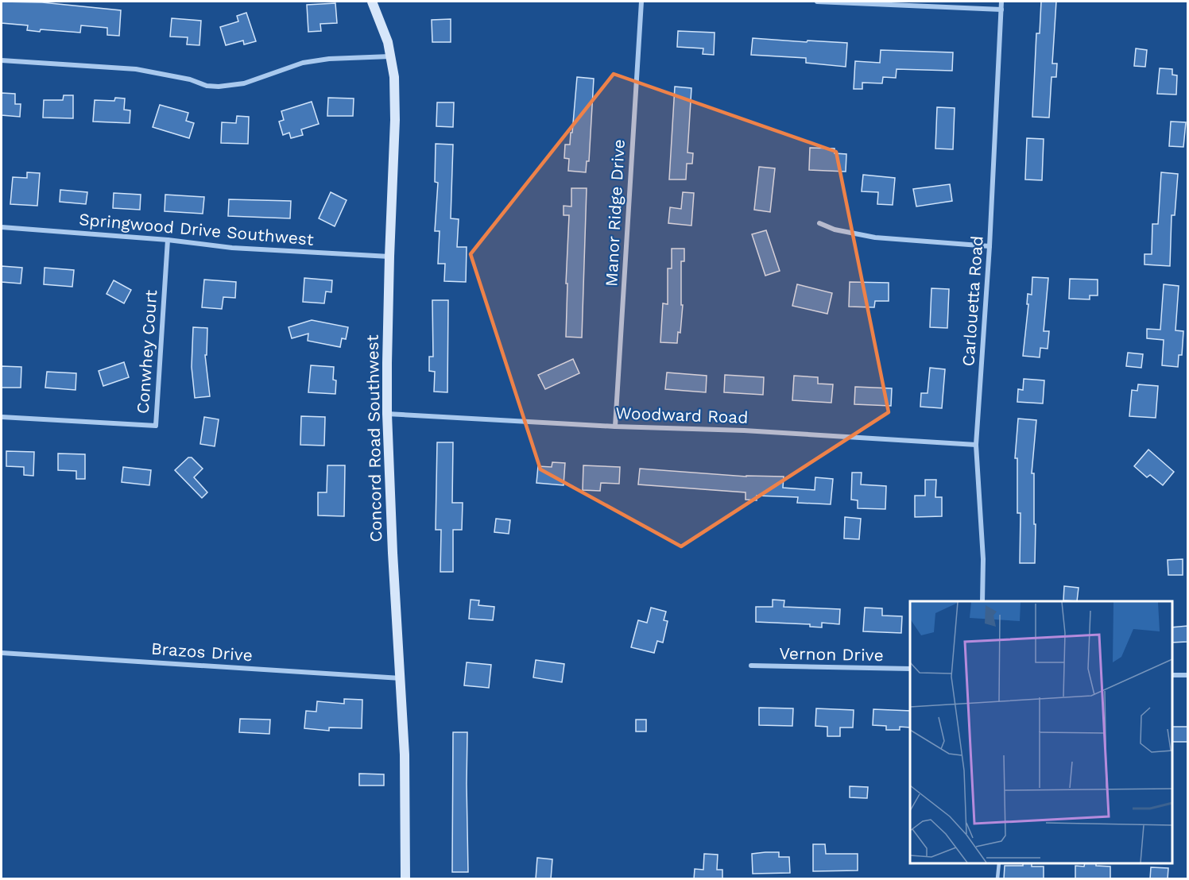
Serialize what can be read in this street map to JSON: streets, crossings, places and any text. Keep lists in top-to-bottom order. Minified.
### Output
{"streets":{"street":["Manor Ridge Drive","Springwood Drive Southwest","Carlouetta Road","Conwhey Court","Woodward Road","Concord Road Southwest","Brazos Drive","Vernon Drive"]},"crossings":[["Manor Ridge Drive","Woodward Road"],["Springwood Drive Southwest","Conwhey Court"],["Springwood Drive Southwest","Concord Road Southwest"],["Carlouetta Road","Woodward Road"],["Woodward Road","Concord Road Southwest"],["Concord Road Southwest","Brazos Drive"]]}
